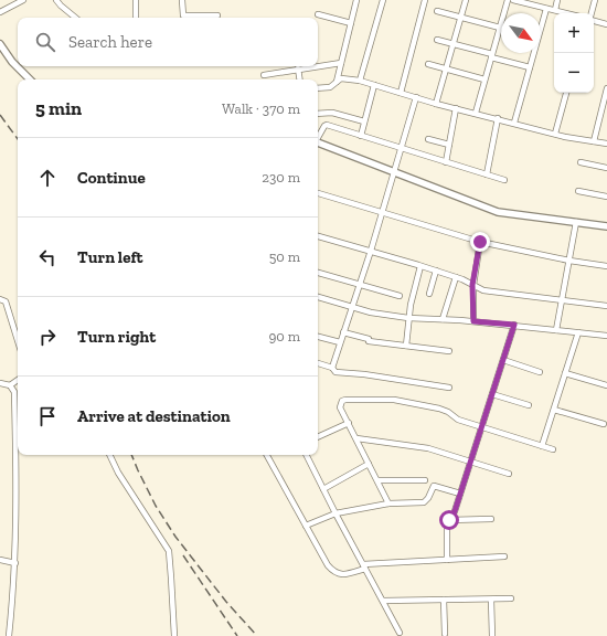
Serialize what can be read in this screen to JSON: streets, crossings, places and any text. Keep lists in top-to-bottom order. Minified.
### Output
{"north":"bottom right","page":{"map_buttons":["+","−"],"search":"Search here","heading":["5 min","Walk · 370 m"],"list":[["Continue","230 m"],["Turn left","50 m"],["Turn right","90 m"],"Arrive at destination"]}}
